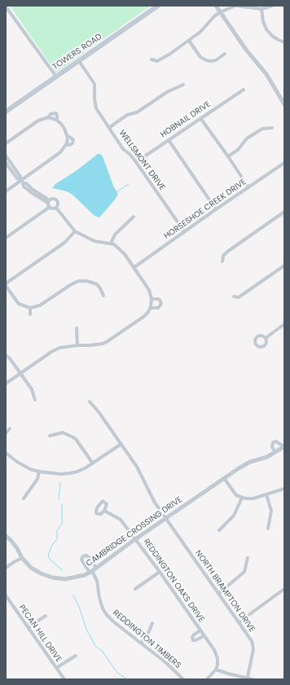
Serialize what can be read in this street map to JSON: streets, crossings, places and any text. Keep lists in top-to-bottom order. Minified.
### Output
{"streets":{"main road":["TOWERS ROAD"],"street":["HOBNAIL DRIVE","WELLSMONT DRIVE","HORSESHOE CREEK DRIVE","CAMBRIDGE CROSSING DRIVE","REDDINGTON OAKS DRIVE","NORTH BRAMPTON DRIVE","PECAN HILL DRIVE","REDDINGTON TIMBERS"]},"crossings":[["TOWERS ROAD","WELLSMONT DRIVE"],["HOBNAIL DRIVE","WELLSMONT DRIVE"],["WELLSMONT DRIVE","HORSESHOE CREEK DRIVE"],["CAMBRIDGE CROSSING DRIVE","REDDINGTON OAKS DRIVE"],["CAMBRIDGE CROSSING DRIVE","NORTH BRAMPTON DRIVE"],["CAMBRIDGE CROSSING DRIVE","REDDINGTON TIMBERS"]]}
